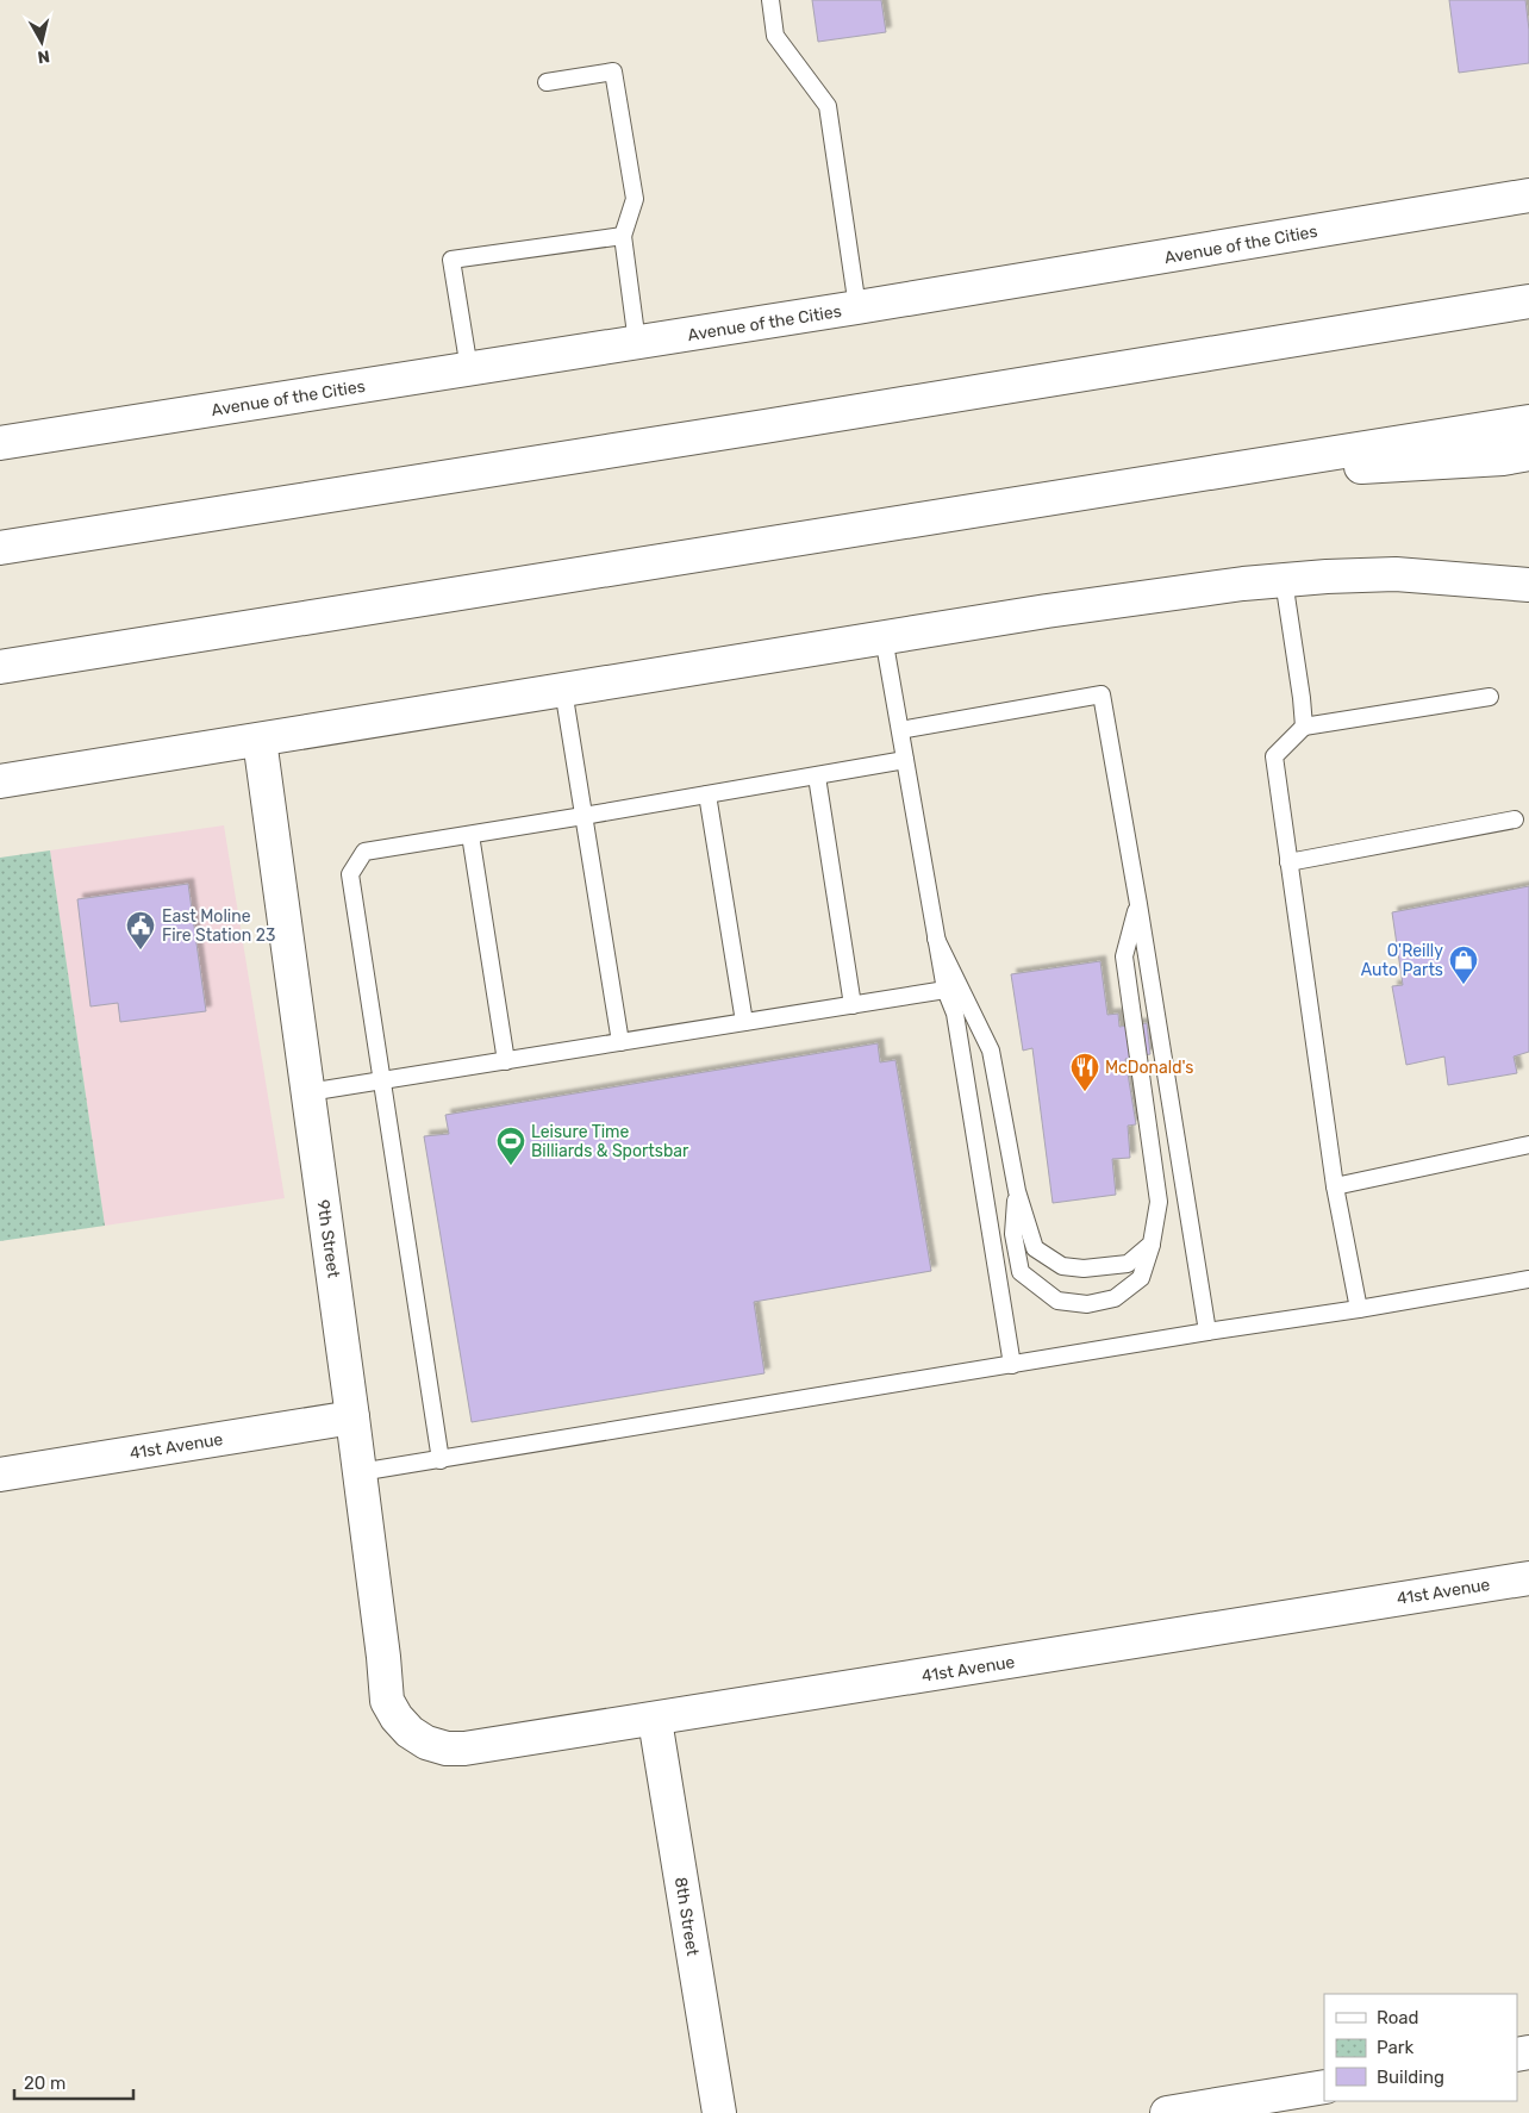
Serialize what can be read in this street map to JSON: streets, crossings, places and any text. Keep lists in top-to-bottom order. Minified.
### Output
{"streets":{"street":["Avenue of the Cities","9th Street","41st Avenue","8th Street"]},"crossings":[["9th Street","41st Avenue"],["41st Avenue","8th Street"]],"places":{"public building":["East Moline Fire Station 23"],"shop":["O'Reilly Auto Parts"],"restaurant":["McDonald's"],"sports":["Leisure Time Billiards & Sportsbar"]},"legend":["Road","Park","Building"],"scale_bar":"20 m","north":"bottom"}
